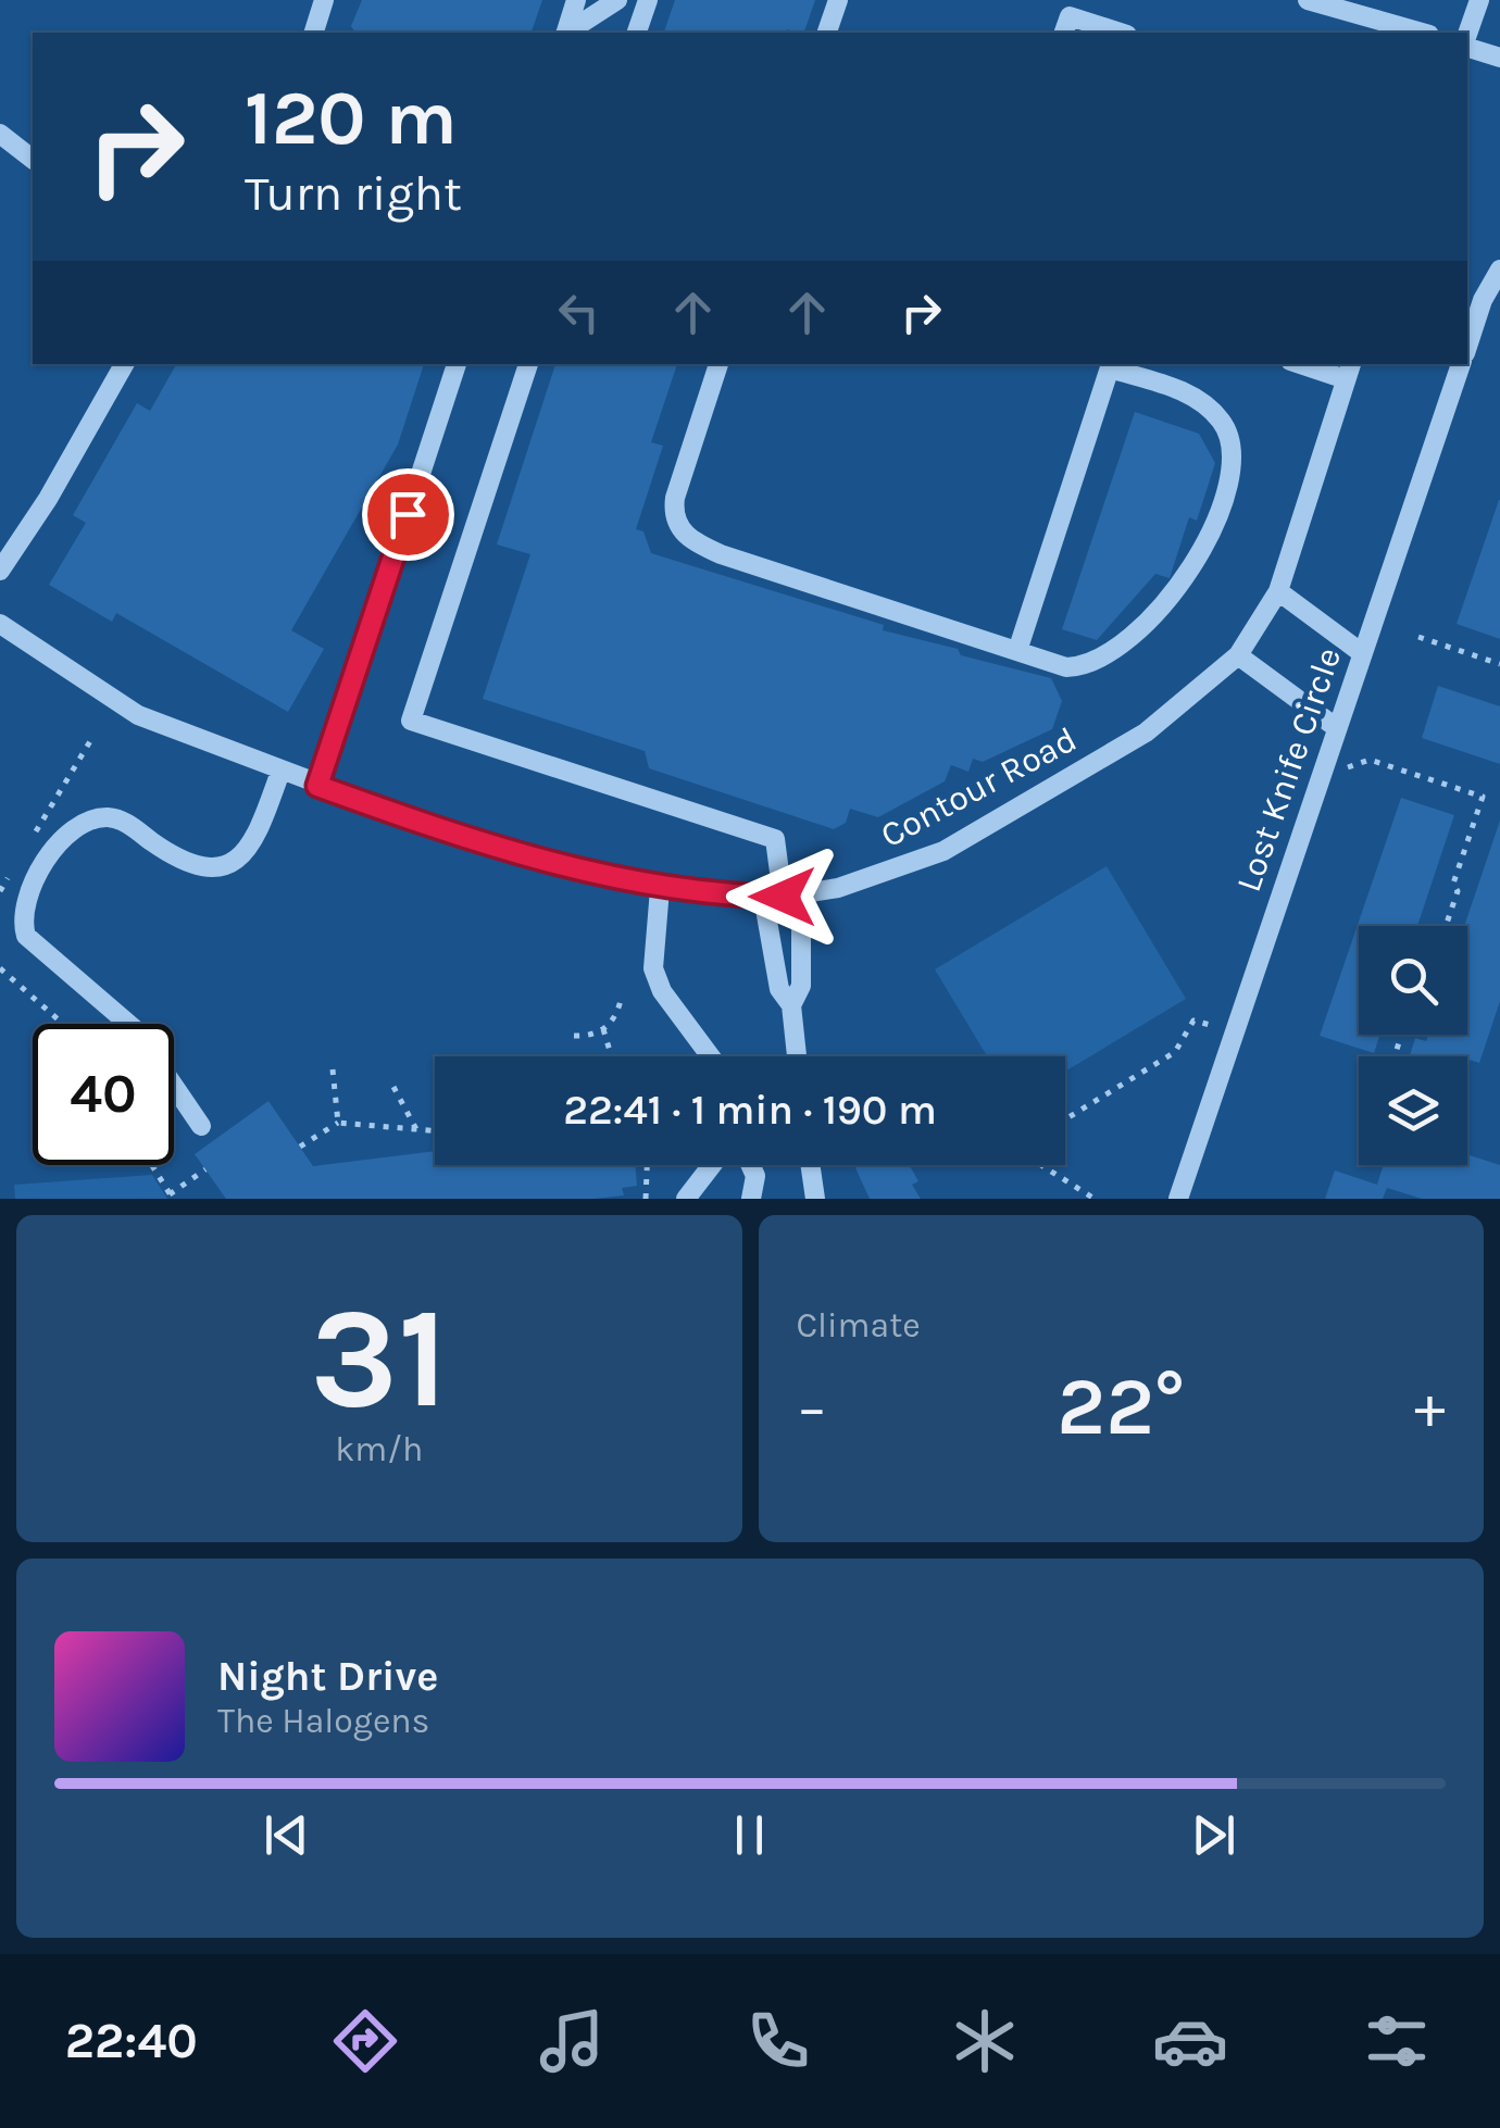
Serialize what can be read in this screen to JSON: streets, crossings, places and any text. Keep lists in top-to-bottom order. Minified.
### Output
{"streets":{"street":["Lost Knife Circle","Contour Road"]},"page":{"turn":["120 m","Turn right"],"limit":"40","trip":"22:41 · 1 min · 190 m","tile":[["31","km/h"],"Climate"],"heat":["−","22°","+"],"song":["Night Drive","The Halogens"],"tabs":"22:40"}}
